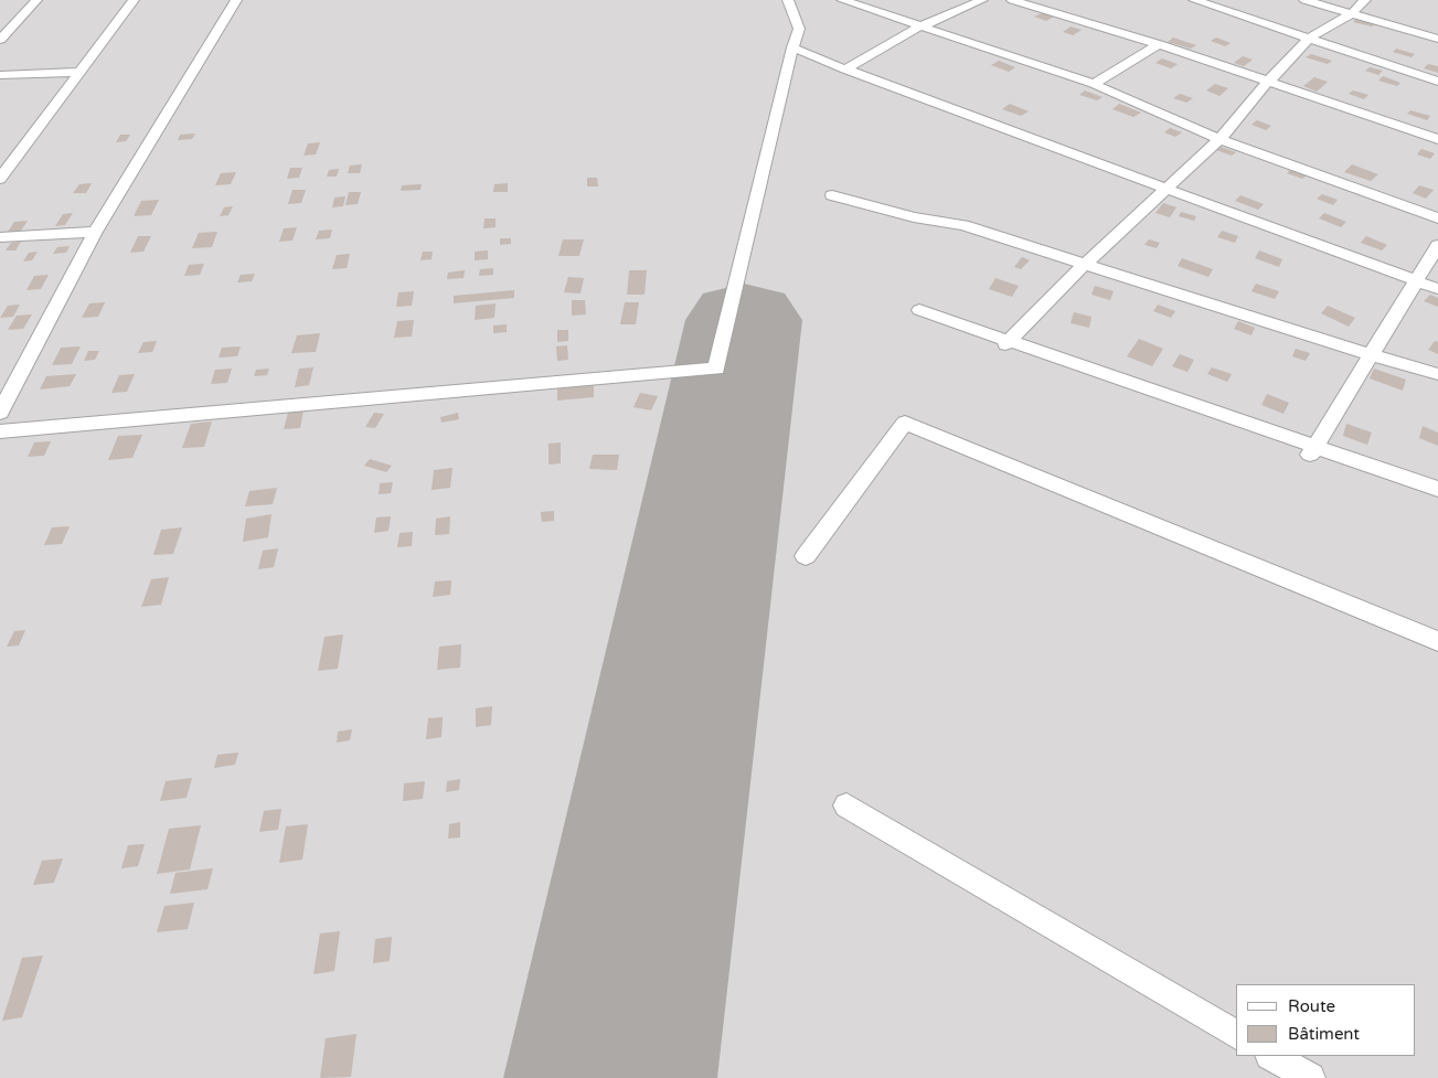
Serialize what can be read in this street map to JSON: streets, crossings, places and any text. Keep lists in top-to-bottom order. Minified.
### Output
{"legend":["Route","Bâtiment"]}
